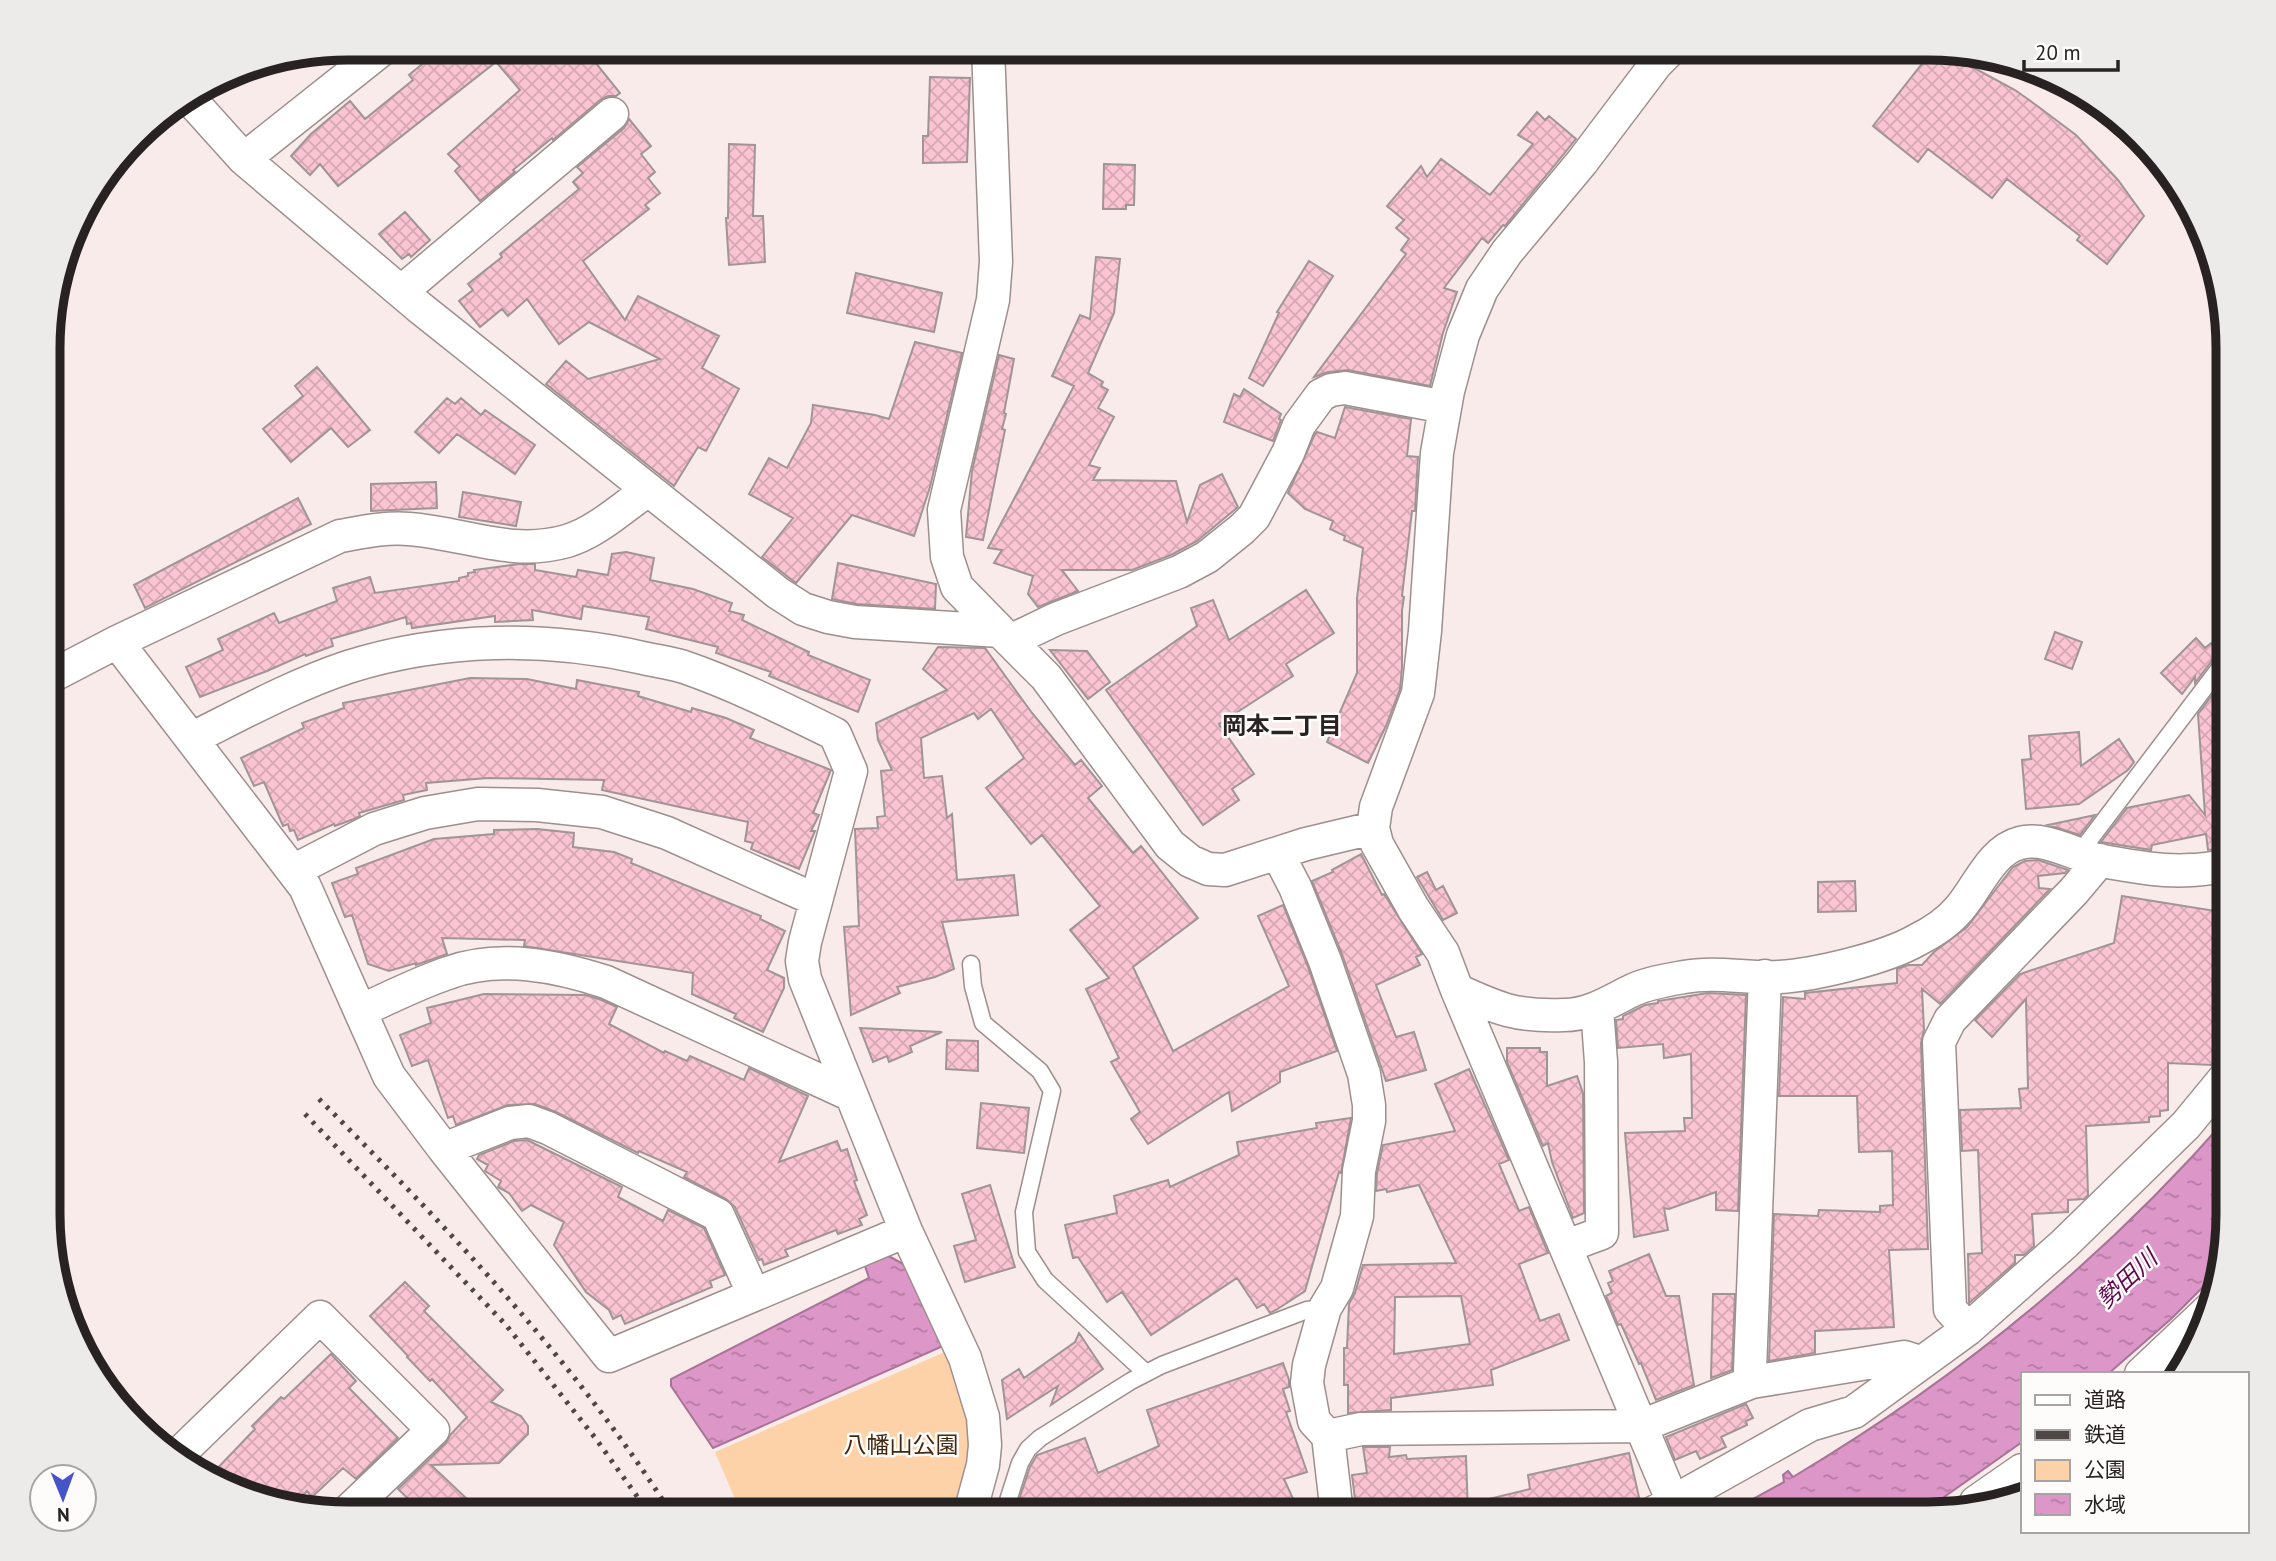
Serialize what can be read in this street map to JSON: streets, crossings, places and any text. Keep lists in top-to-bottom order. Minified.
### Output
{"districts":["岡本二丁目"],"water":["勢田川"],"parks":["八幡山公園"],"legend":["道路","鉄道","公園","水域"],"scale_bar":"20 m","north":"bottom"}
